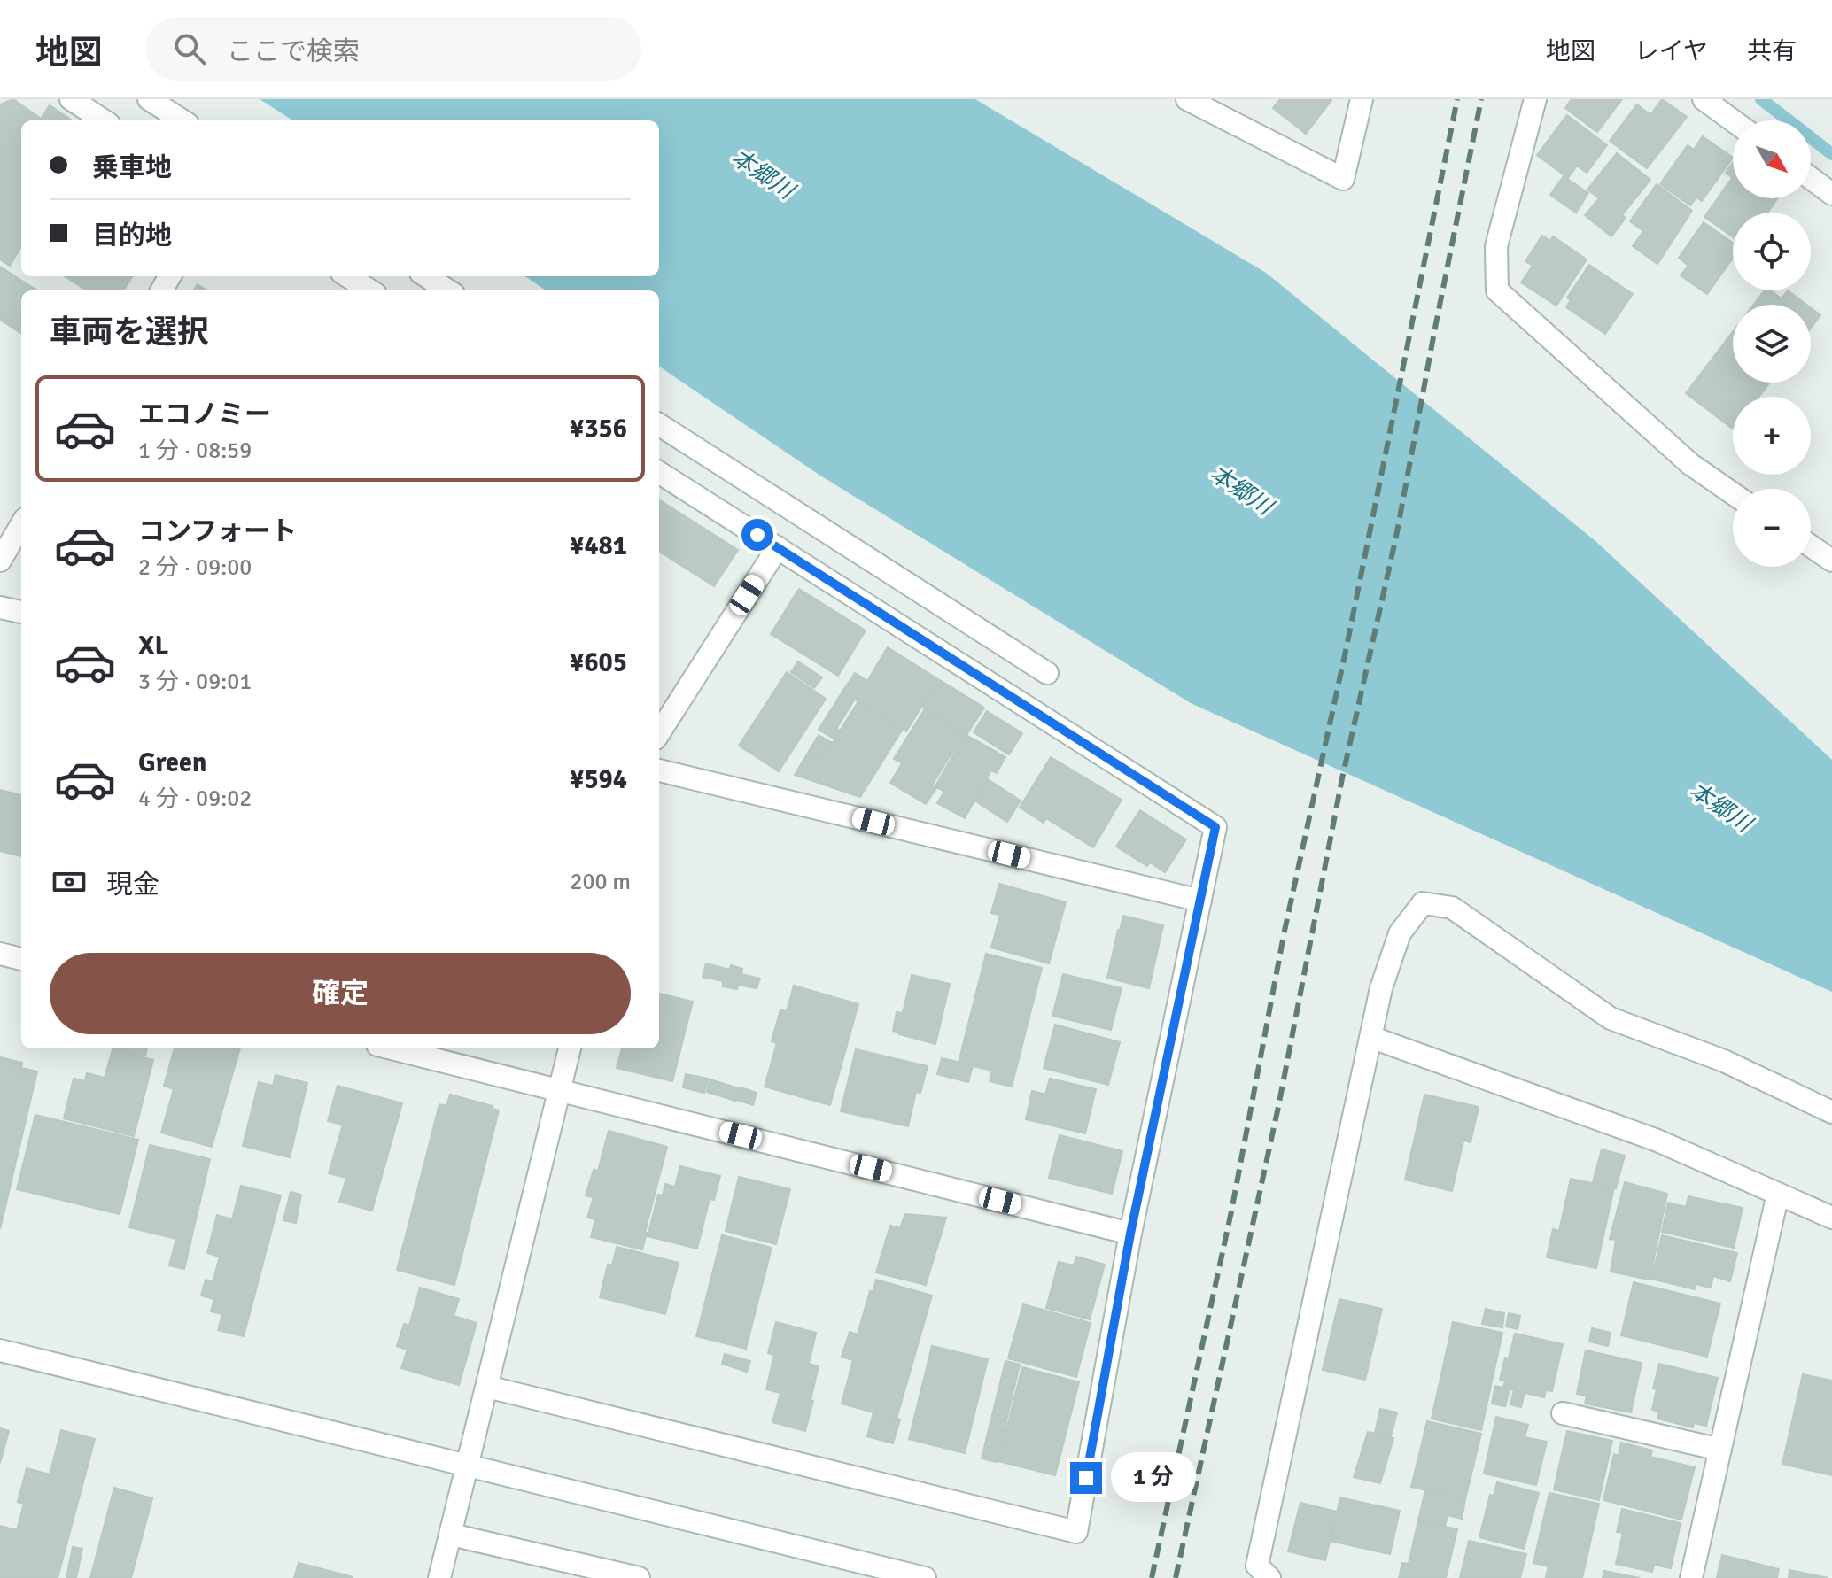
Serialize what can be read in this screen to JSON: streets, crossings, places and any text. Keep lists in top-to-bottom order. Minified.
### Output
{"water":["本郷川"],"north":"bottom right","page":{"header":"地図","search":"ここで検索","nav":["地図","レイヤ","共有"],"map_buttons":["+","−"],"banner":["乗車地","目的地"],"heading":"車両を選択","list":[{"name":"エコノミー","note":"1 分 · 08:59","value":"¥356"},{"name":"コンフォート","note":"2 分 · 09:00","value":"¥481"},{"name":"XL","note":"3 分 · 09:01","value":"¥605"},{"name":"Green","note":"4 分 · 09:02","value":"¥594"}],"pay":["現金","200 m"],"buttons":"確定","bubble":"1 分"}}
